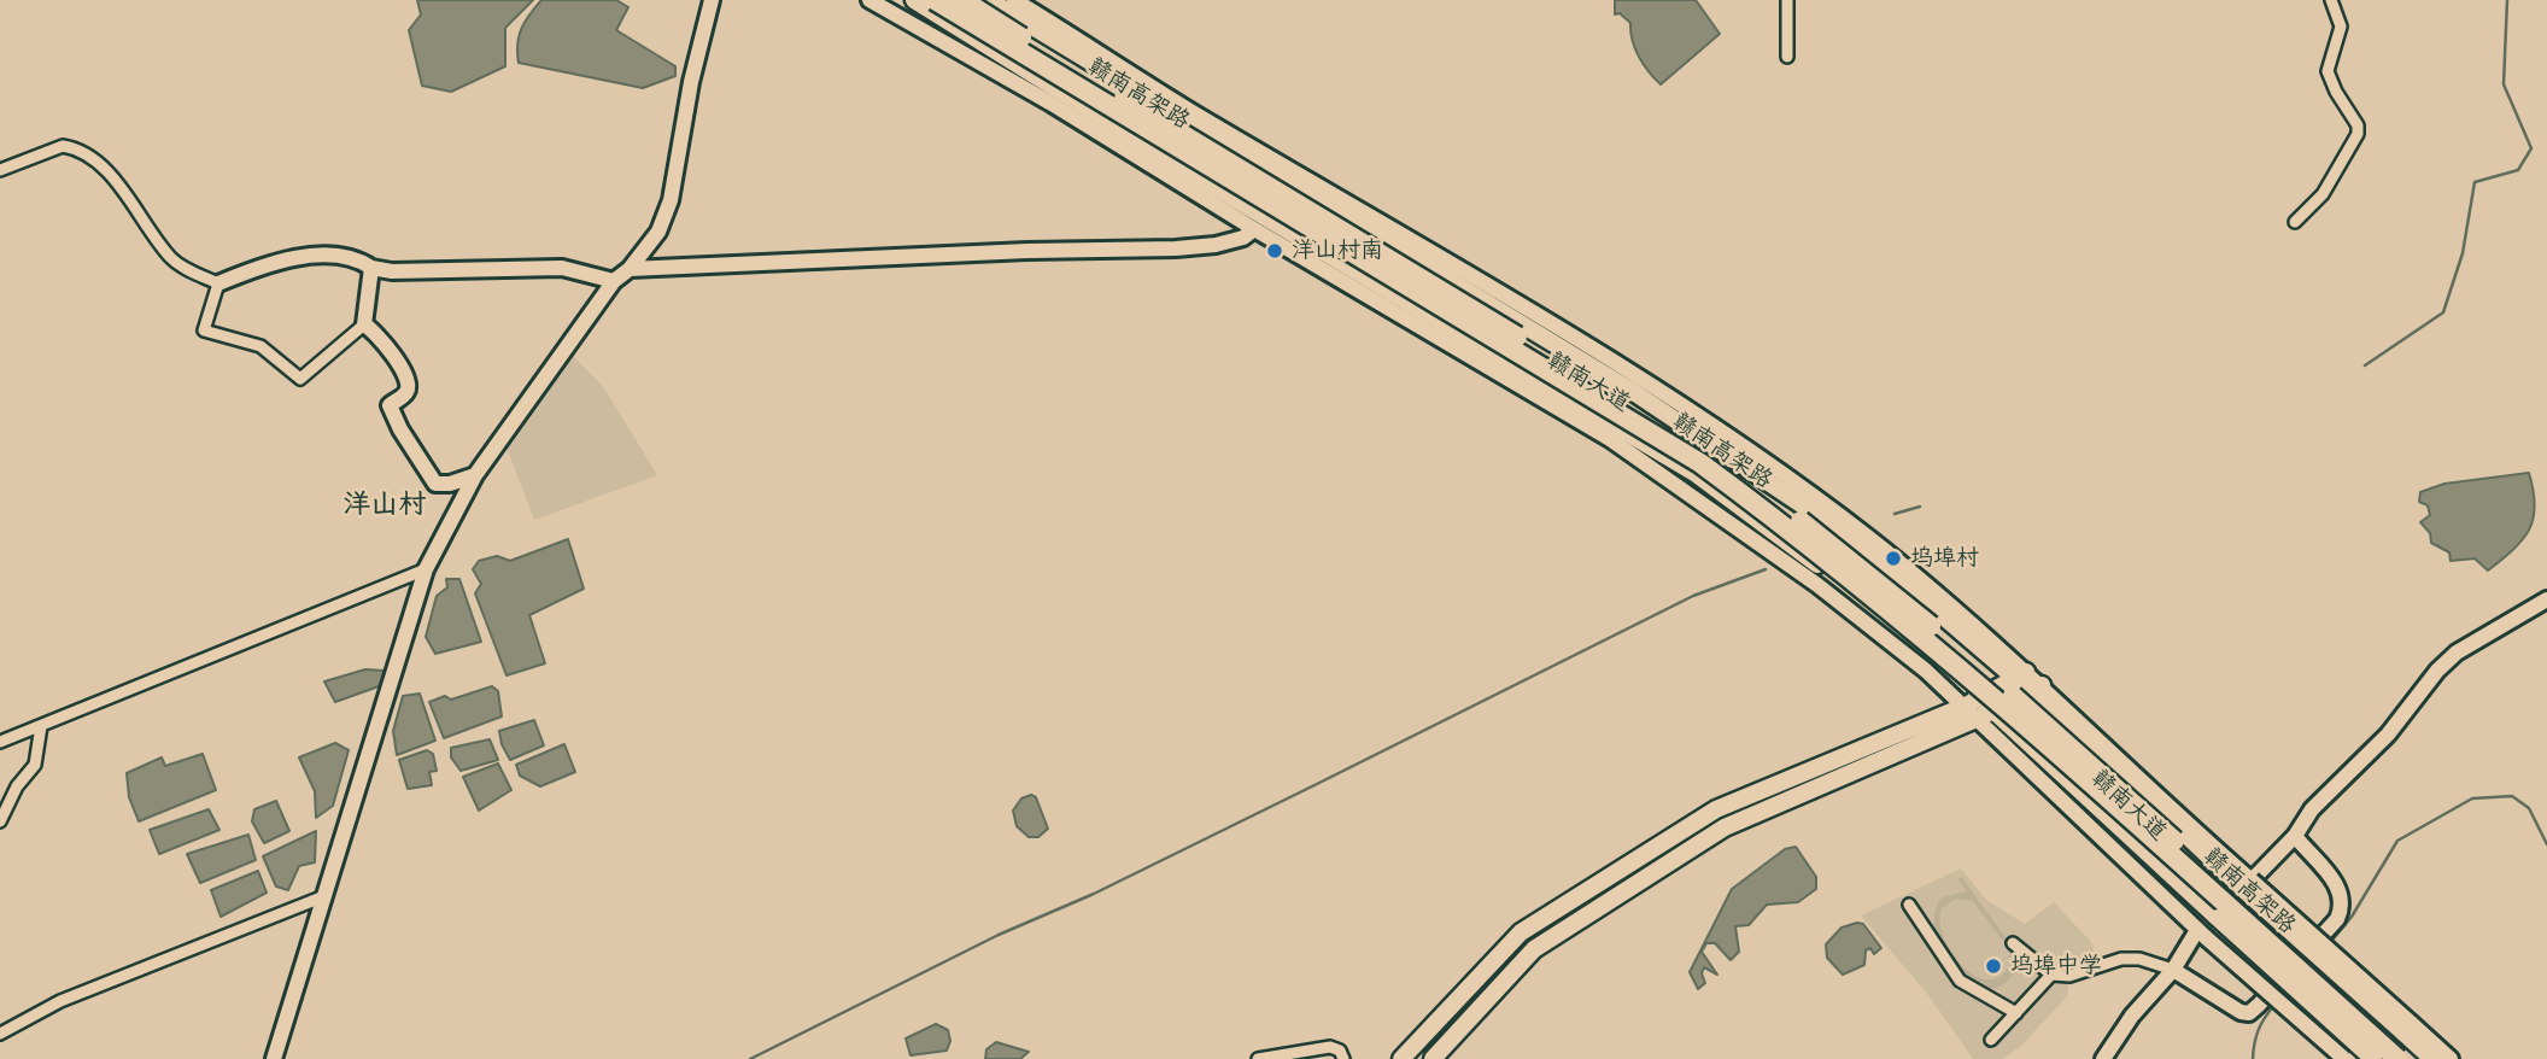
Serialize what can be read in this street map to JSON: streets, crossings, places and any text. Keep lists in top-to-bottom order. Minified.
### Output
{"streets":{"highway":["赣南高架路"],"main road":["赣南大道"]},"districts":["洋山村"],"places":["洋山村南","坞埠村","坞埠中学"]}
